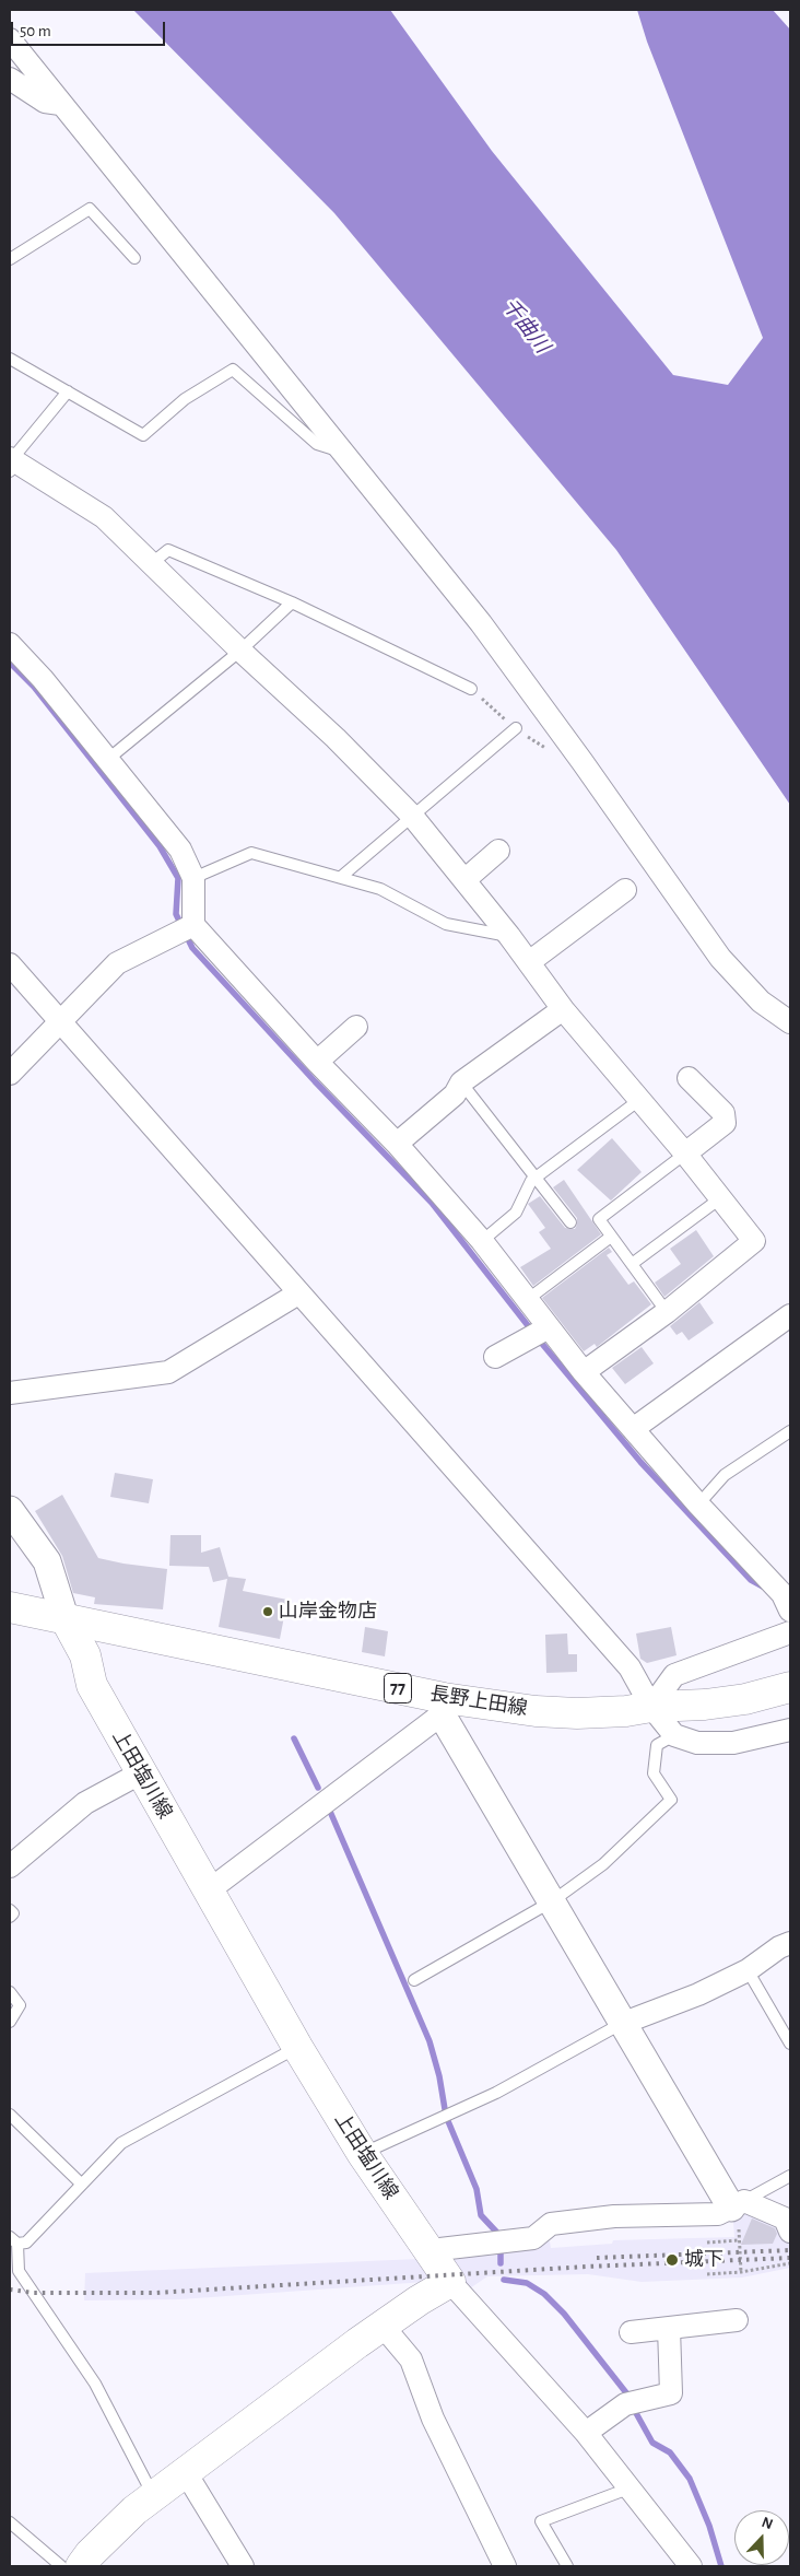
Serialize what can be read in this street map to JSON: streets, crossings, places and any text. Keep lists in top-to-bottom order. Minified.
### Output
{"streets":{"main road":["77","長野上田線","上田塩川線"]},"crossings":[["長野上田線","上田塩川線"]],"water":["千曲川"],"places":["山岸金物店","城下"],"scale_bar":"50 m","north":"top"}
